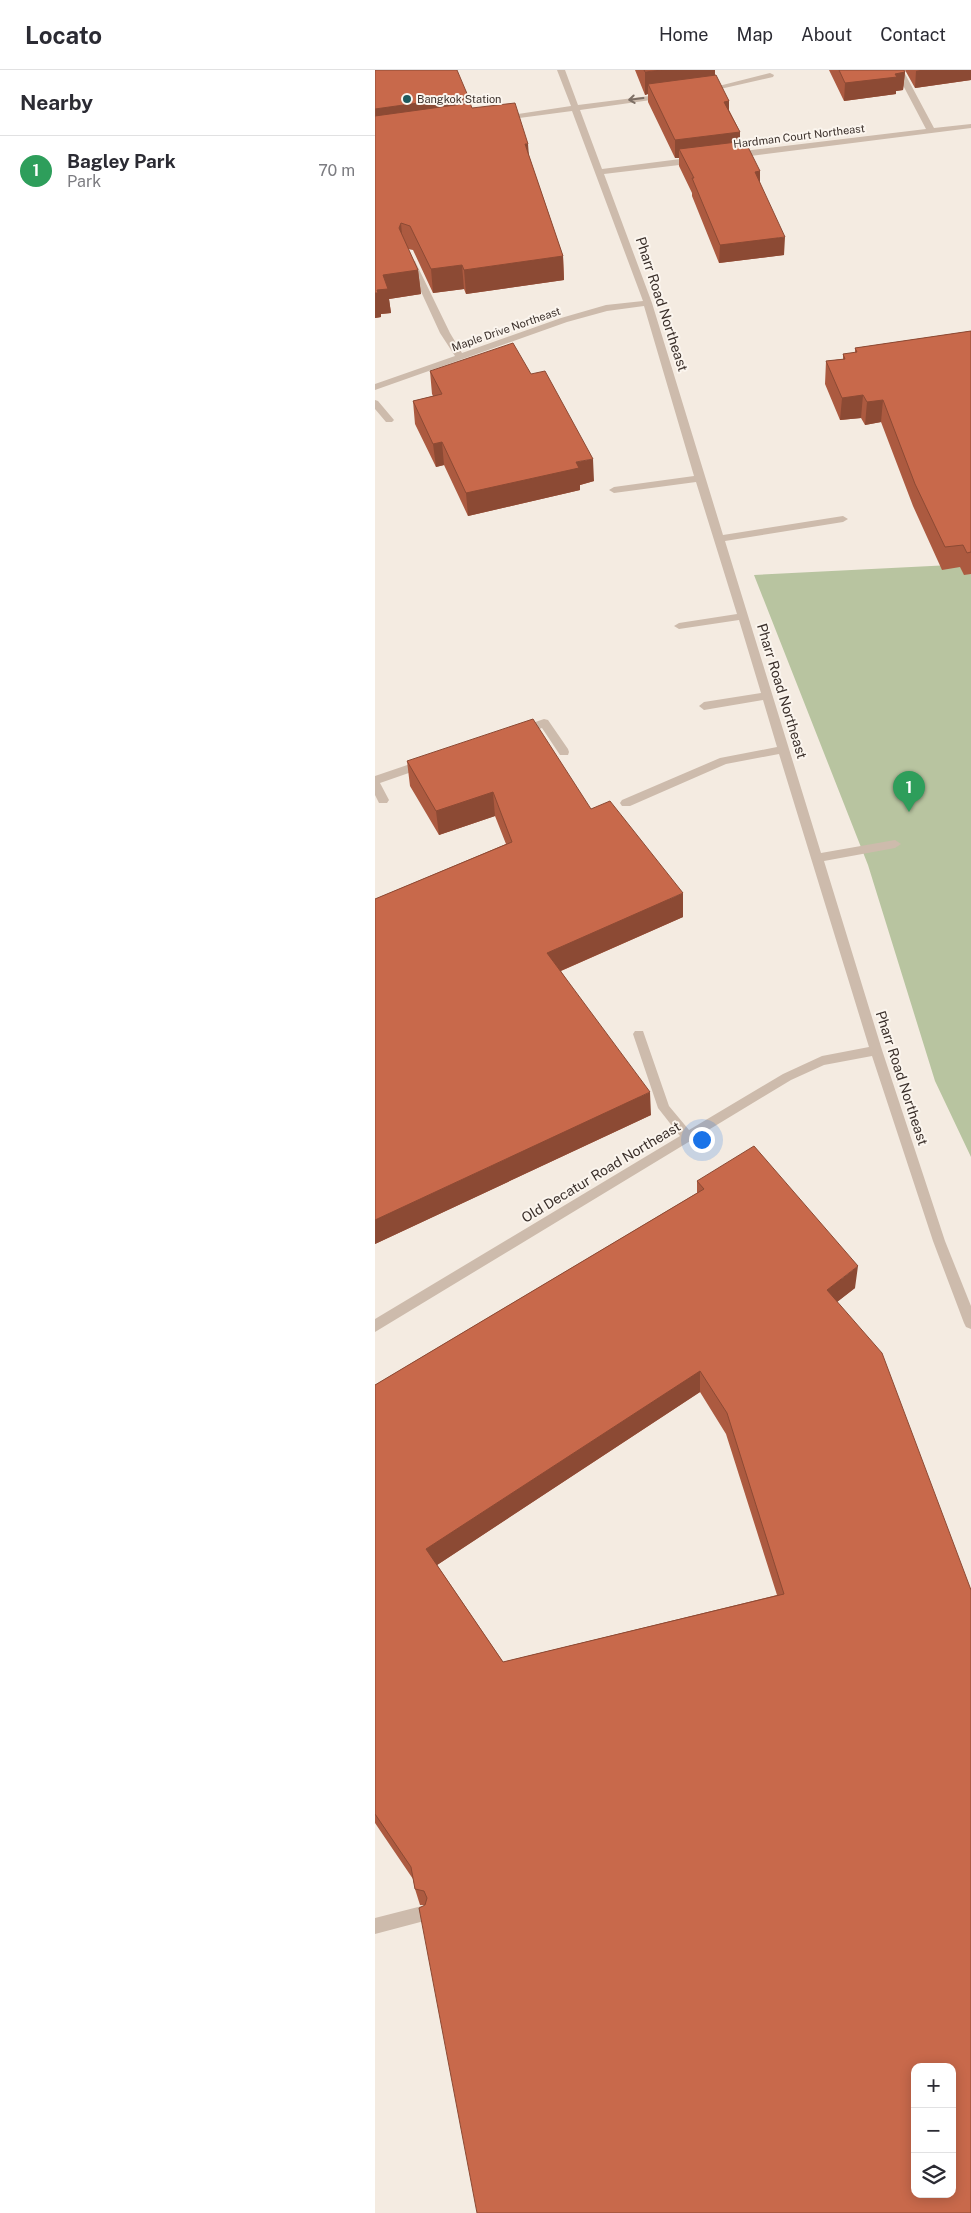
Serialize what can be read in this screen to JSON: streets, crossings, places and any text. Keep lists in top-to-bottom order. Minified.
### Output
{"streets":{"street":["Hardman Court Northeast","Pharr Road Northeast","Maple Drive Northeast","Old Decatur Road Northeast"]},"crossings":[["Pharr Road Northeast","Maple Drive Northeast"],["Pharr Road Northeast","Old Decatur Road Northeast"]],"places":["Bangkok Station"],"page":{"header":"Locato","nav":["Home","Map","About","Contact"],"heading":"Nearby","list":[{"mark":"1","name":"Bagley Park","note":"Park","value":"70 m"}],"pins":"1","map_buttons":["+","−"]}}
